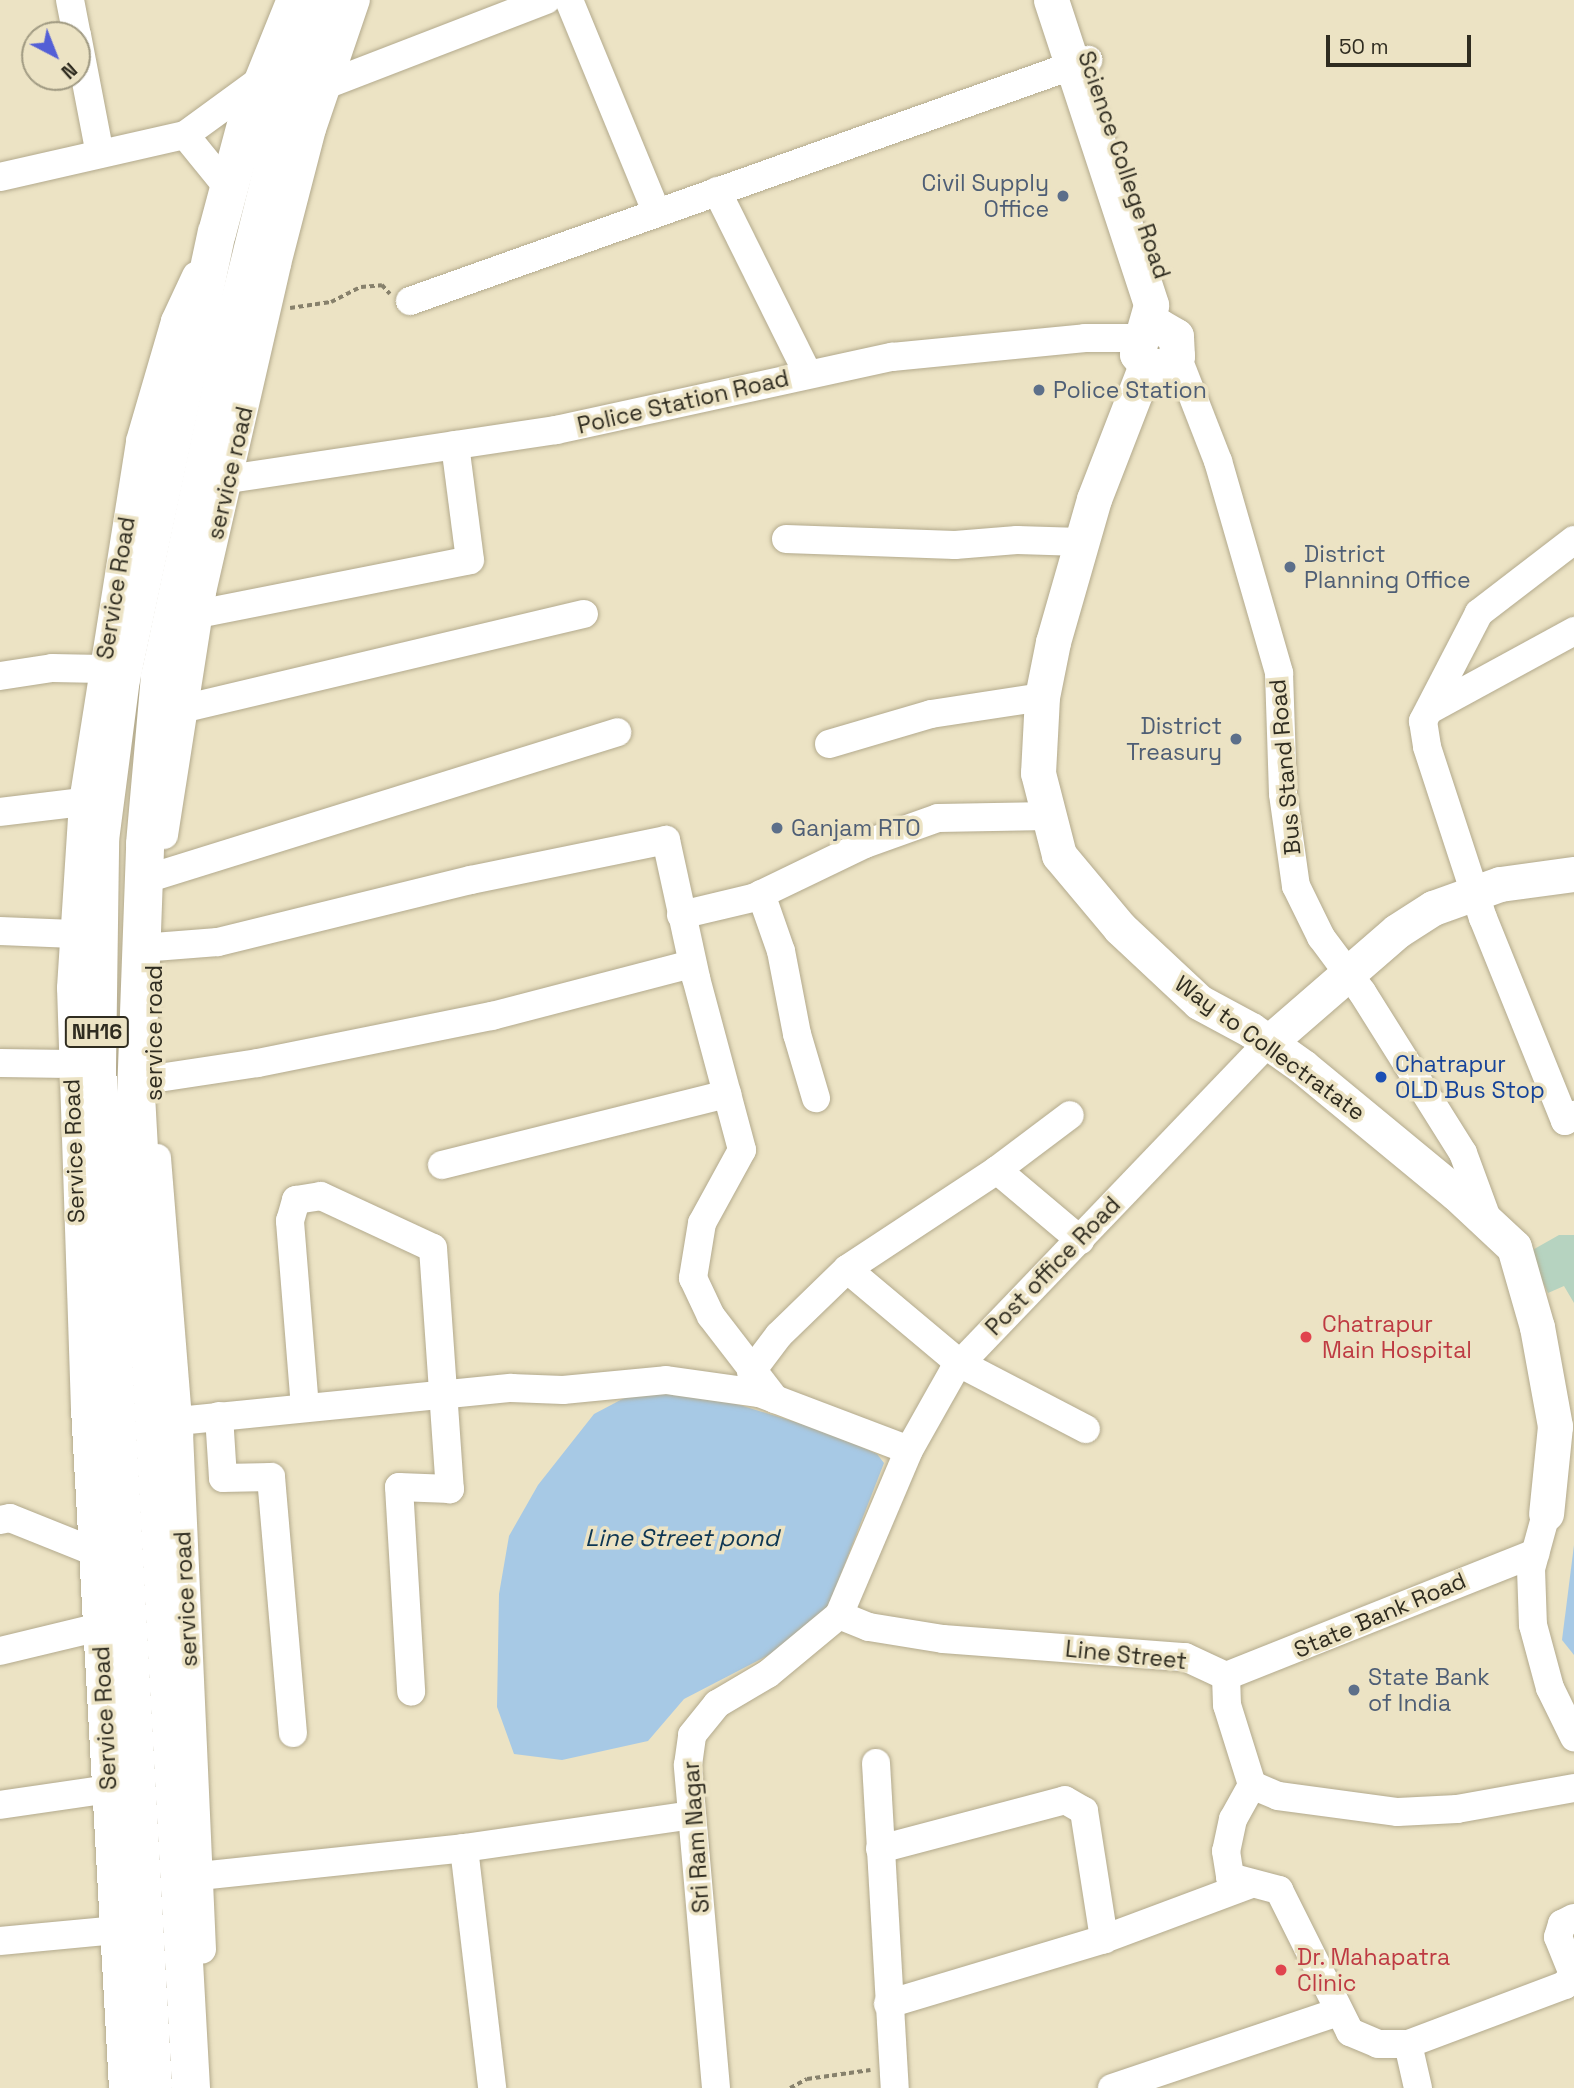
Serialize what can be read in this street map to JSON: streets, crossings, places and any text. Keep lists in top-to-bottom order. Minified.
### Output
{"streets":{"highway":["NH16"],"main road":["Science College Road","Way to Collectratate","Post office Road"],"street":["Police Station Road","service road","Service Road","Bus Stand Road","State Bank Road","Line Street","Sri Ram Nagar"]},"crossings":[["Science College Road","Police Station Road"],["Science College Road","Bus Stand Road"],["Science College Road","Way to Collectratate"],["Police Station Road","service road"],["Police Station Road","Bus Stand Road"],["Police Station Road","Way to Collectratate"],["Service Road","NH16"],["Bus Stand Road","Way to Collectratate"],["Bus Stand Road","Post office Road"],["Way to Collectratate","Post office Road"],["Post office Road","Line Street"],["Post office Road","Sri Ram Nagar"],["State Bank Road","Line Street"],["Line Street","Sri Ram Nagar"]],"water":["Line Street pond"],"places":["Civil Supply Office","Police Station","District Planning Office","District Treasury","Ganjam RTO","Chatrapur OLD Bus Stop","Chatrapur Main Hospital","State Bank of India","Dr. Mahapatra Clinic"],"scale_bar":"50 m","north":"bottom right"}
